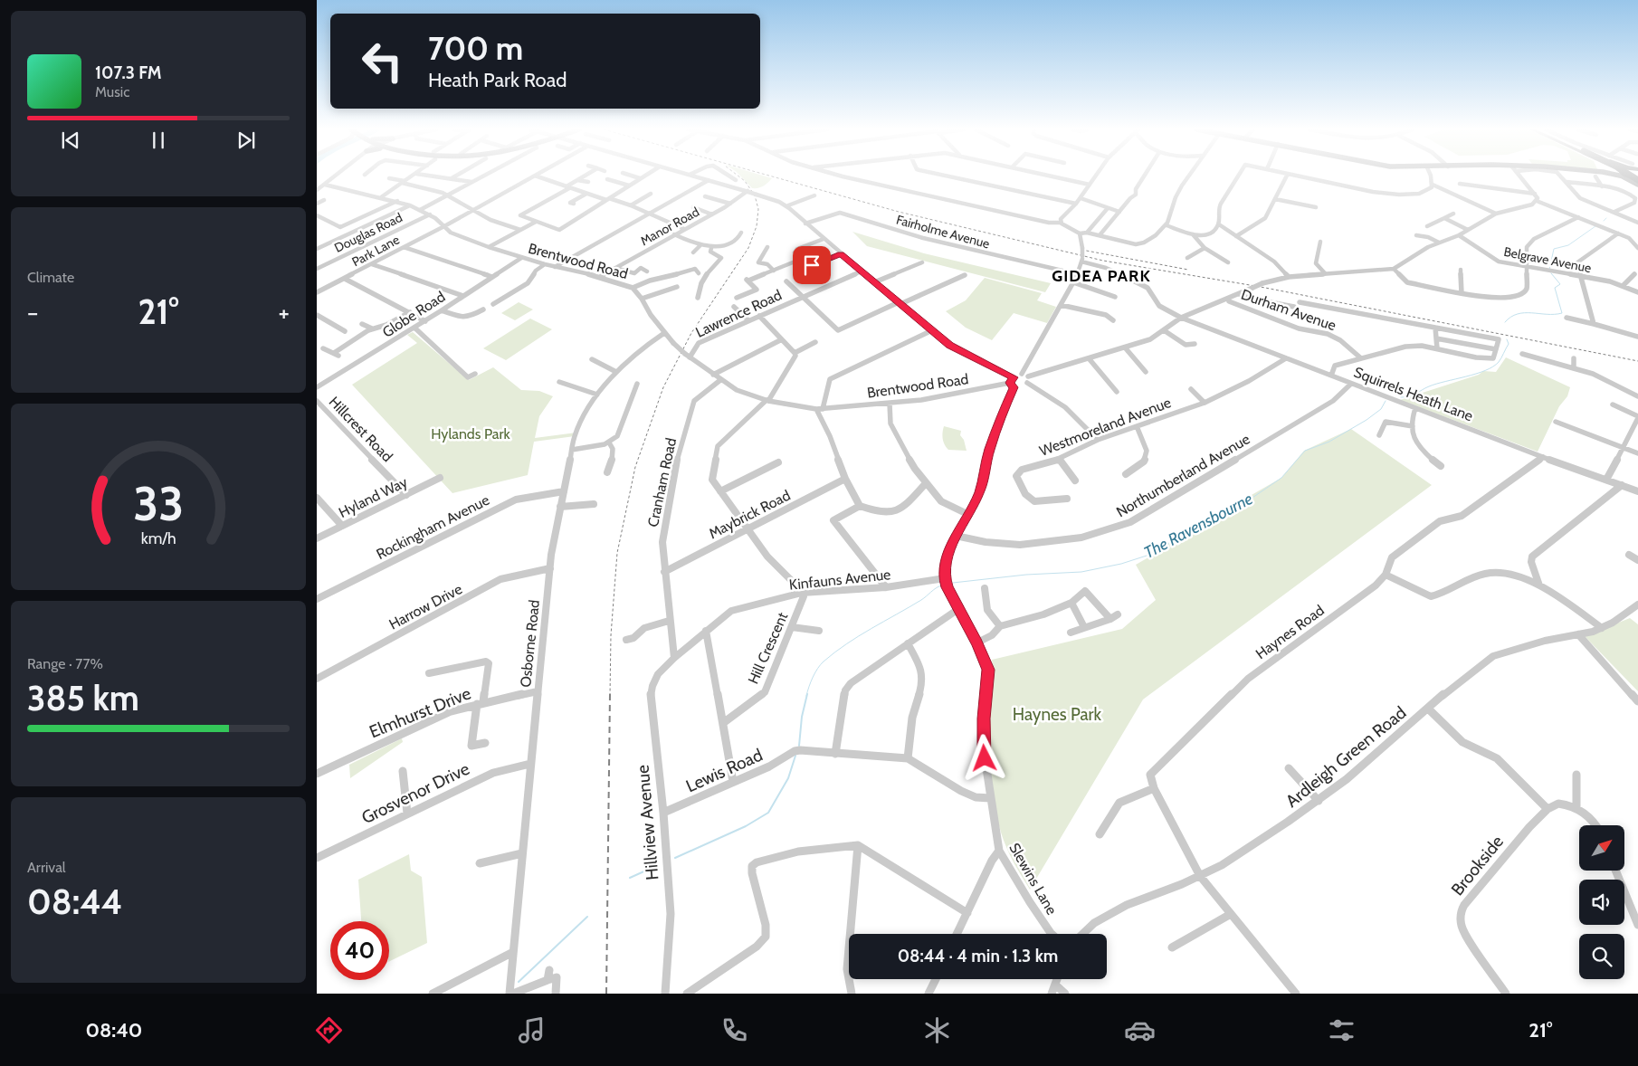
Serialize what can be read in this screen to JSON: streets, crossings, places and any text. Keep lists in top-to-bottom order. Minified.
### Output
{"streets":{"street":["Manor Road","Fairholme Avenue","Douglas Road","Park Lane","Belgrave Avenue","Brentwood Road","Durham Avenue","Lawrence Road","Globe Road","Squirrels Heath Lane","Westmoreland Avenue","Hillcrest Road","Northumberland Avenue","Cranham Road","Hyland Way","Maybrick Road","Rockingham Avenue","Kinfauns Avenue","Harrow Drive","Haynes Road","Osborne Road","Hill Crescent","Elmhurst Drive","Ardleigh Green Road","Lewis Road","Grosvenor Drive","Hillview Avenue","Brookside","Slewins Lane"]},"crossings":[["Manor Road","Brentwood Road"],["Douglas Road","Brentwood Road"],["Park Lane","Brentwood Road"],["Brentwood Road","Lawrence Road"],["Brentwood Road","Globe Road"],["Brentwood Road","Cranham Road"],["Brentwood Road","Maybrick Road"],["Brentwood Road","Osborne Road"],["Brentwood Road","Slewins Lane"],["Squirrels Heath Lane","Westmoreland Avenue"],["Squirrels Heath Lane","Northumberland Avenue"],["Squirrels Heath Lane","Haynes Road"],["Hillcrest Road","Hyland Way"],["Northumberland Avenue","Slewins Lane"],["Cranham Road","Maybrick Road"],["Cranham Road","Kinfauns Avenue"],["Cranham Road","Hillview Avenue"],["Rockingham Avenue","Osborne Road"],["Kinfauns Avenue","Hill Crescent"],["Kinfauns Avenue","Hillview Avenue"],["Kinfauns Avenue","Slewins Lane"],["Harrow Drive","Osborne Road"],["Osborne Road","Elmhurst Drive"],["Osborne Road","Grosvenor Drive"],["Lewis Road","Hillview Avenue"]],"districts":["GIDEA PARK"],"water":["The Ravensbourne"],"parks":["Hylands Park","Haynes Park"],"north":"top right","page":{"turn":["700 m","Heath Park Road"],"song":["107.3 FM","Music"],"tile":["Climate",["Range · 77%","385 km"],["Arrival","08:44"]],"heat":["−","21°","+"],"limit":"40","trip":"08:44 · 4 min · 1.3 km","tabs":["08:40","21°"],"gauge":["33","km/h"]}}
